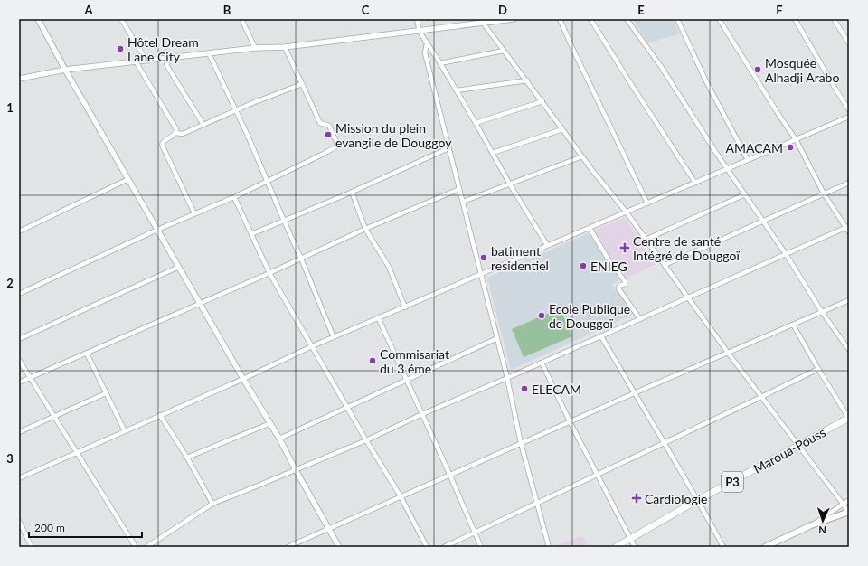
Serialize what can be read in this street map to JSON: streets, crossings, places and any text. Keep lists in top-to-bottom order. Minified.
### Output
{"streets":{"main road":["Maroua-Pouss","P3"]},"places":{"other":["Hôtel Dream Lane City","Mosquée Alhadji Arabo","Mission du plein evangile de Douggoy","AMACAM","batiment residentiel","ENIEG","Ecole Publique de Douggoï","Commisariat du 3 éme","ELECAM"],"health":["Centre de santé Intégré de Douggoï","Cardiologie"]},"scale_bar":"200 m","north":"bottom","grid":{"columns":["A","B","C","D","E","F"],"rows":["1","2","3"]}}
